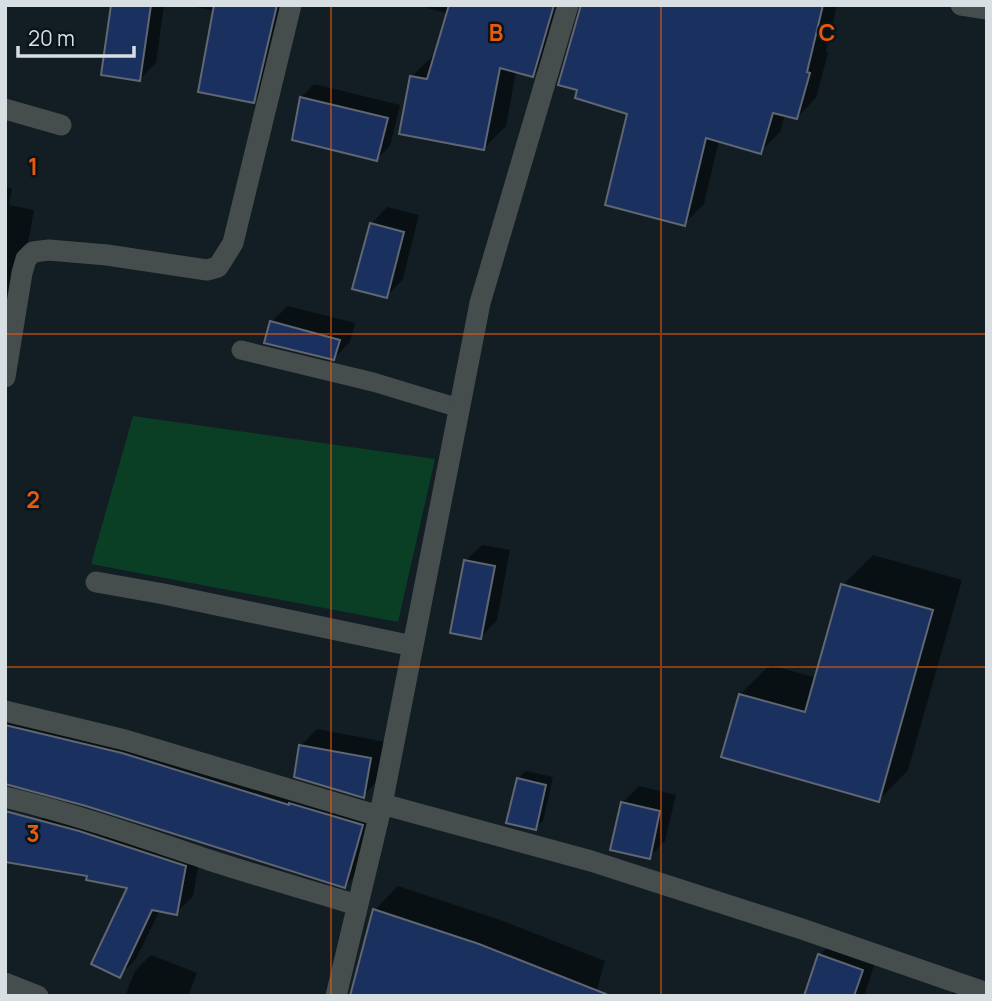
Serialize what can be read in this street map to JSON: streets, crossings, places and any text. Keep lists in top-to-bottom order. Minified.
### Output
{"scale_bar":"20 m","grid":{"columns":["B","C"],"rows":["1","2","3"]}}
